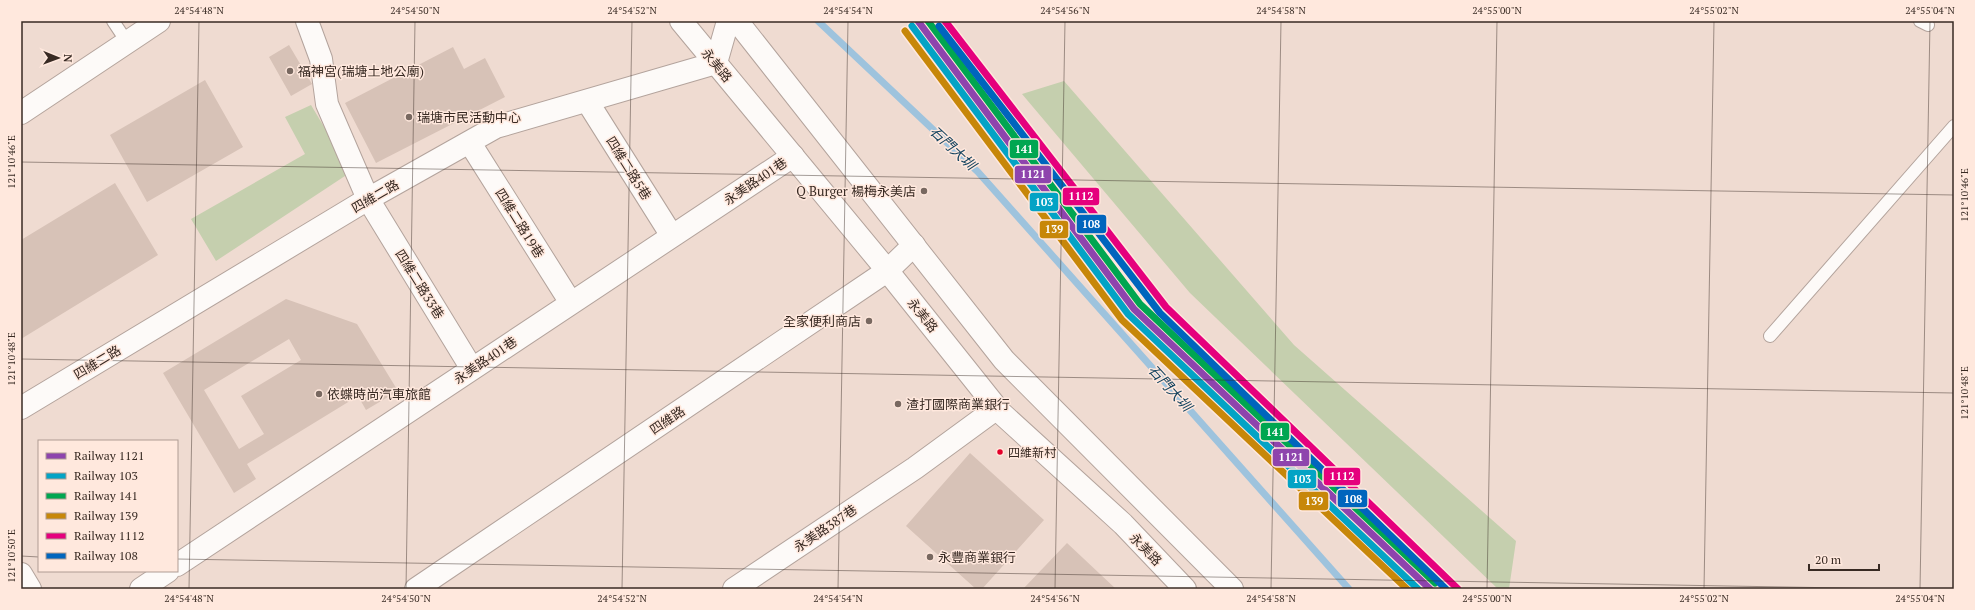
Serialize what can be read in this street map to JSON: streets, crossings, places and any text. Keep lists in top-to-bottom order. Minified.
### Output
{"streets":{"street":["永美路","四維二路5巷","永美路401巷","四維二路","四維二路19巷","四維二路33巷","四維路","永美路387巷"]},"crossings":[["永美路","永美路401巷"],["永美路","四維二路"],["永美路","四維路"],["永美路","永美路387巷"],["四維二路5巷","永美路401巷"],["四維二路5巷","四維二路"],["永美路401巷","四維二路19巷"],["永美路401巷","四維二路33巷"],["四維二路","四維二路19巷"],["四維二路","四維二路33巷"]],"water":["石門大圳"],"places":["福神宮(瑞塘土地公廟)","瑞塘市民活動中心","Q Burger 楊梅永美店","全家便利商店","依蝶時尚汽車旅館","渣打國際商業銀行","四維新村","永豐商業銀行"],"lines":["rail line 1121","rail line 141","rail line 1112","rail line 103","rail line 108","rail line 139"],"legend":["Railway 1121","Railway 103","Railway 141","Railway 139","Railway 1112","Railway 108"],"scale_bar":"20 m","north":"right","coordinates":["24°54'48\"N","24°54'50\"N","24°54'52\"N","24°54'54\"N","24°54'56\"N","24°54'58\"N","24°55'00\"N","24°55'02\"N","24°55'04\"N","121°10'46\"E","121°10'48\"E","121°10'50\"E"]}
